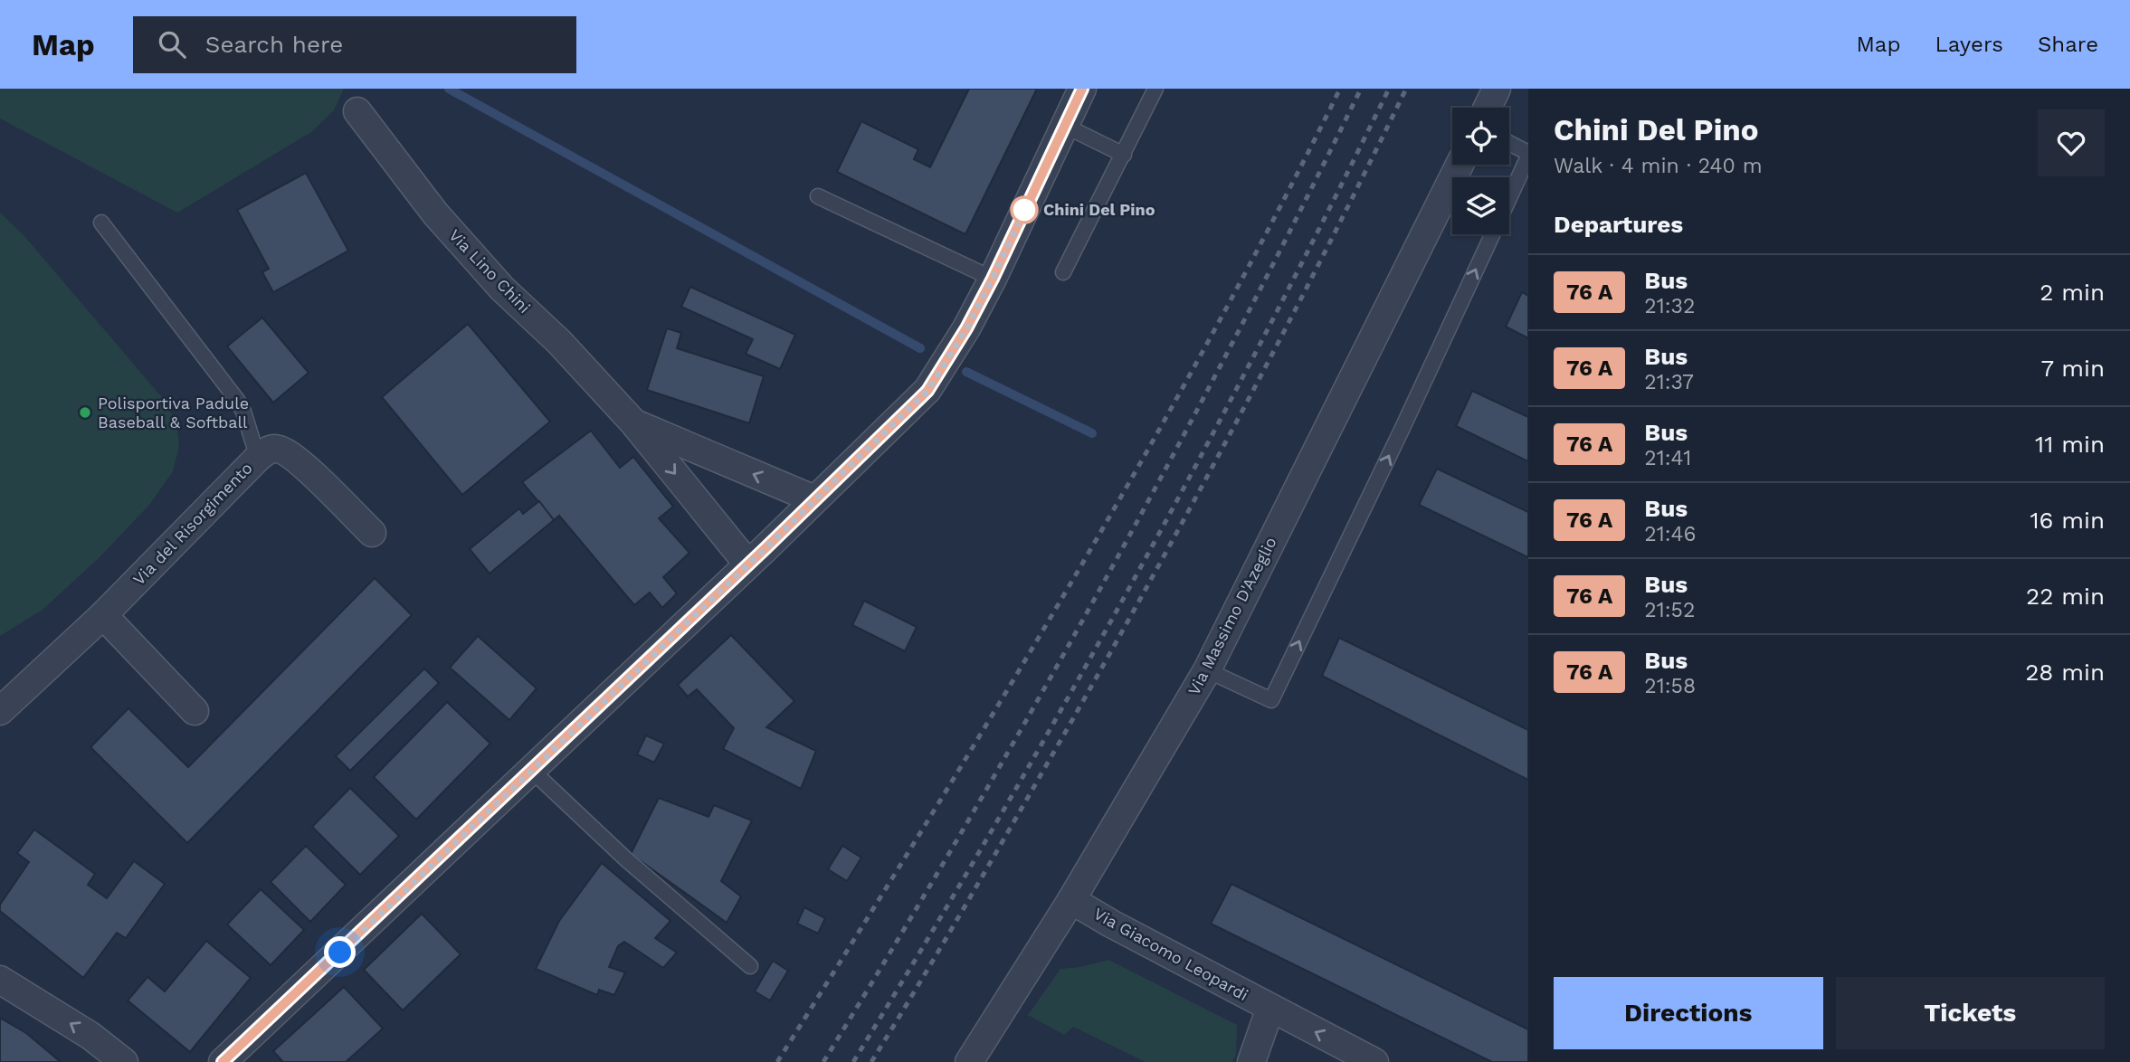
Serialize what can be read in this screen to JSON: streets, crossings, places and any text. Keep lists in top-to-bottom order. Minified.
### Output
{"streets":{"street":["Via Lino Chini","Via del Risorgimento","Via Massimo D'Azeglio","Via Giacomo Leopardi"]},"crossings":[["Via Massimo D'Azeglio","Via Giacomo Leopardi"]],"places":["Chini Del Pino","Polisportiva Padule Baseball & Softball"],"page":{"header":"Map","search":"Search here","nav":["Map","Layers","Share"],"heading":[["Chini Del Pino","Walk · 4 min · 240 m"],"Departures"],"list":[{"mark":"76 A","name":"Bus","note":"21:32","value":"2 min"},{"mark":"76 A","name":"Bus","note":"21:37","value":"7 min"},{"mark":"76 A","name":"Bus","note":"21:41","value":"11 min"},{"mark":"76 A","name":"Bus","note":"21:46","value":"16 min"},{"mark":"76 A","name":"Bus","note":"21:52","value":"22 min"},{"mark":"76 A","name":"Bus","note":"21:58","value":"28 min"}],"buttons":["Directions","Tickets"]}}
